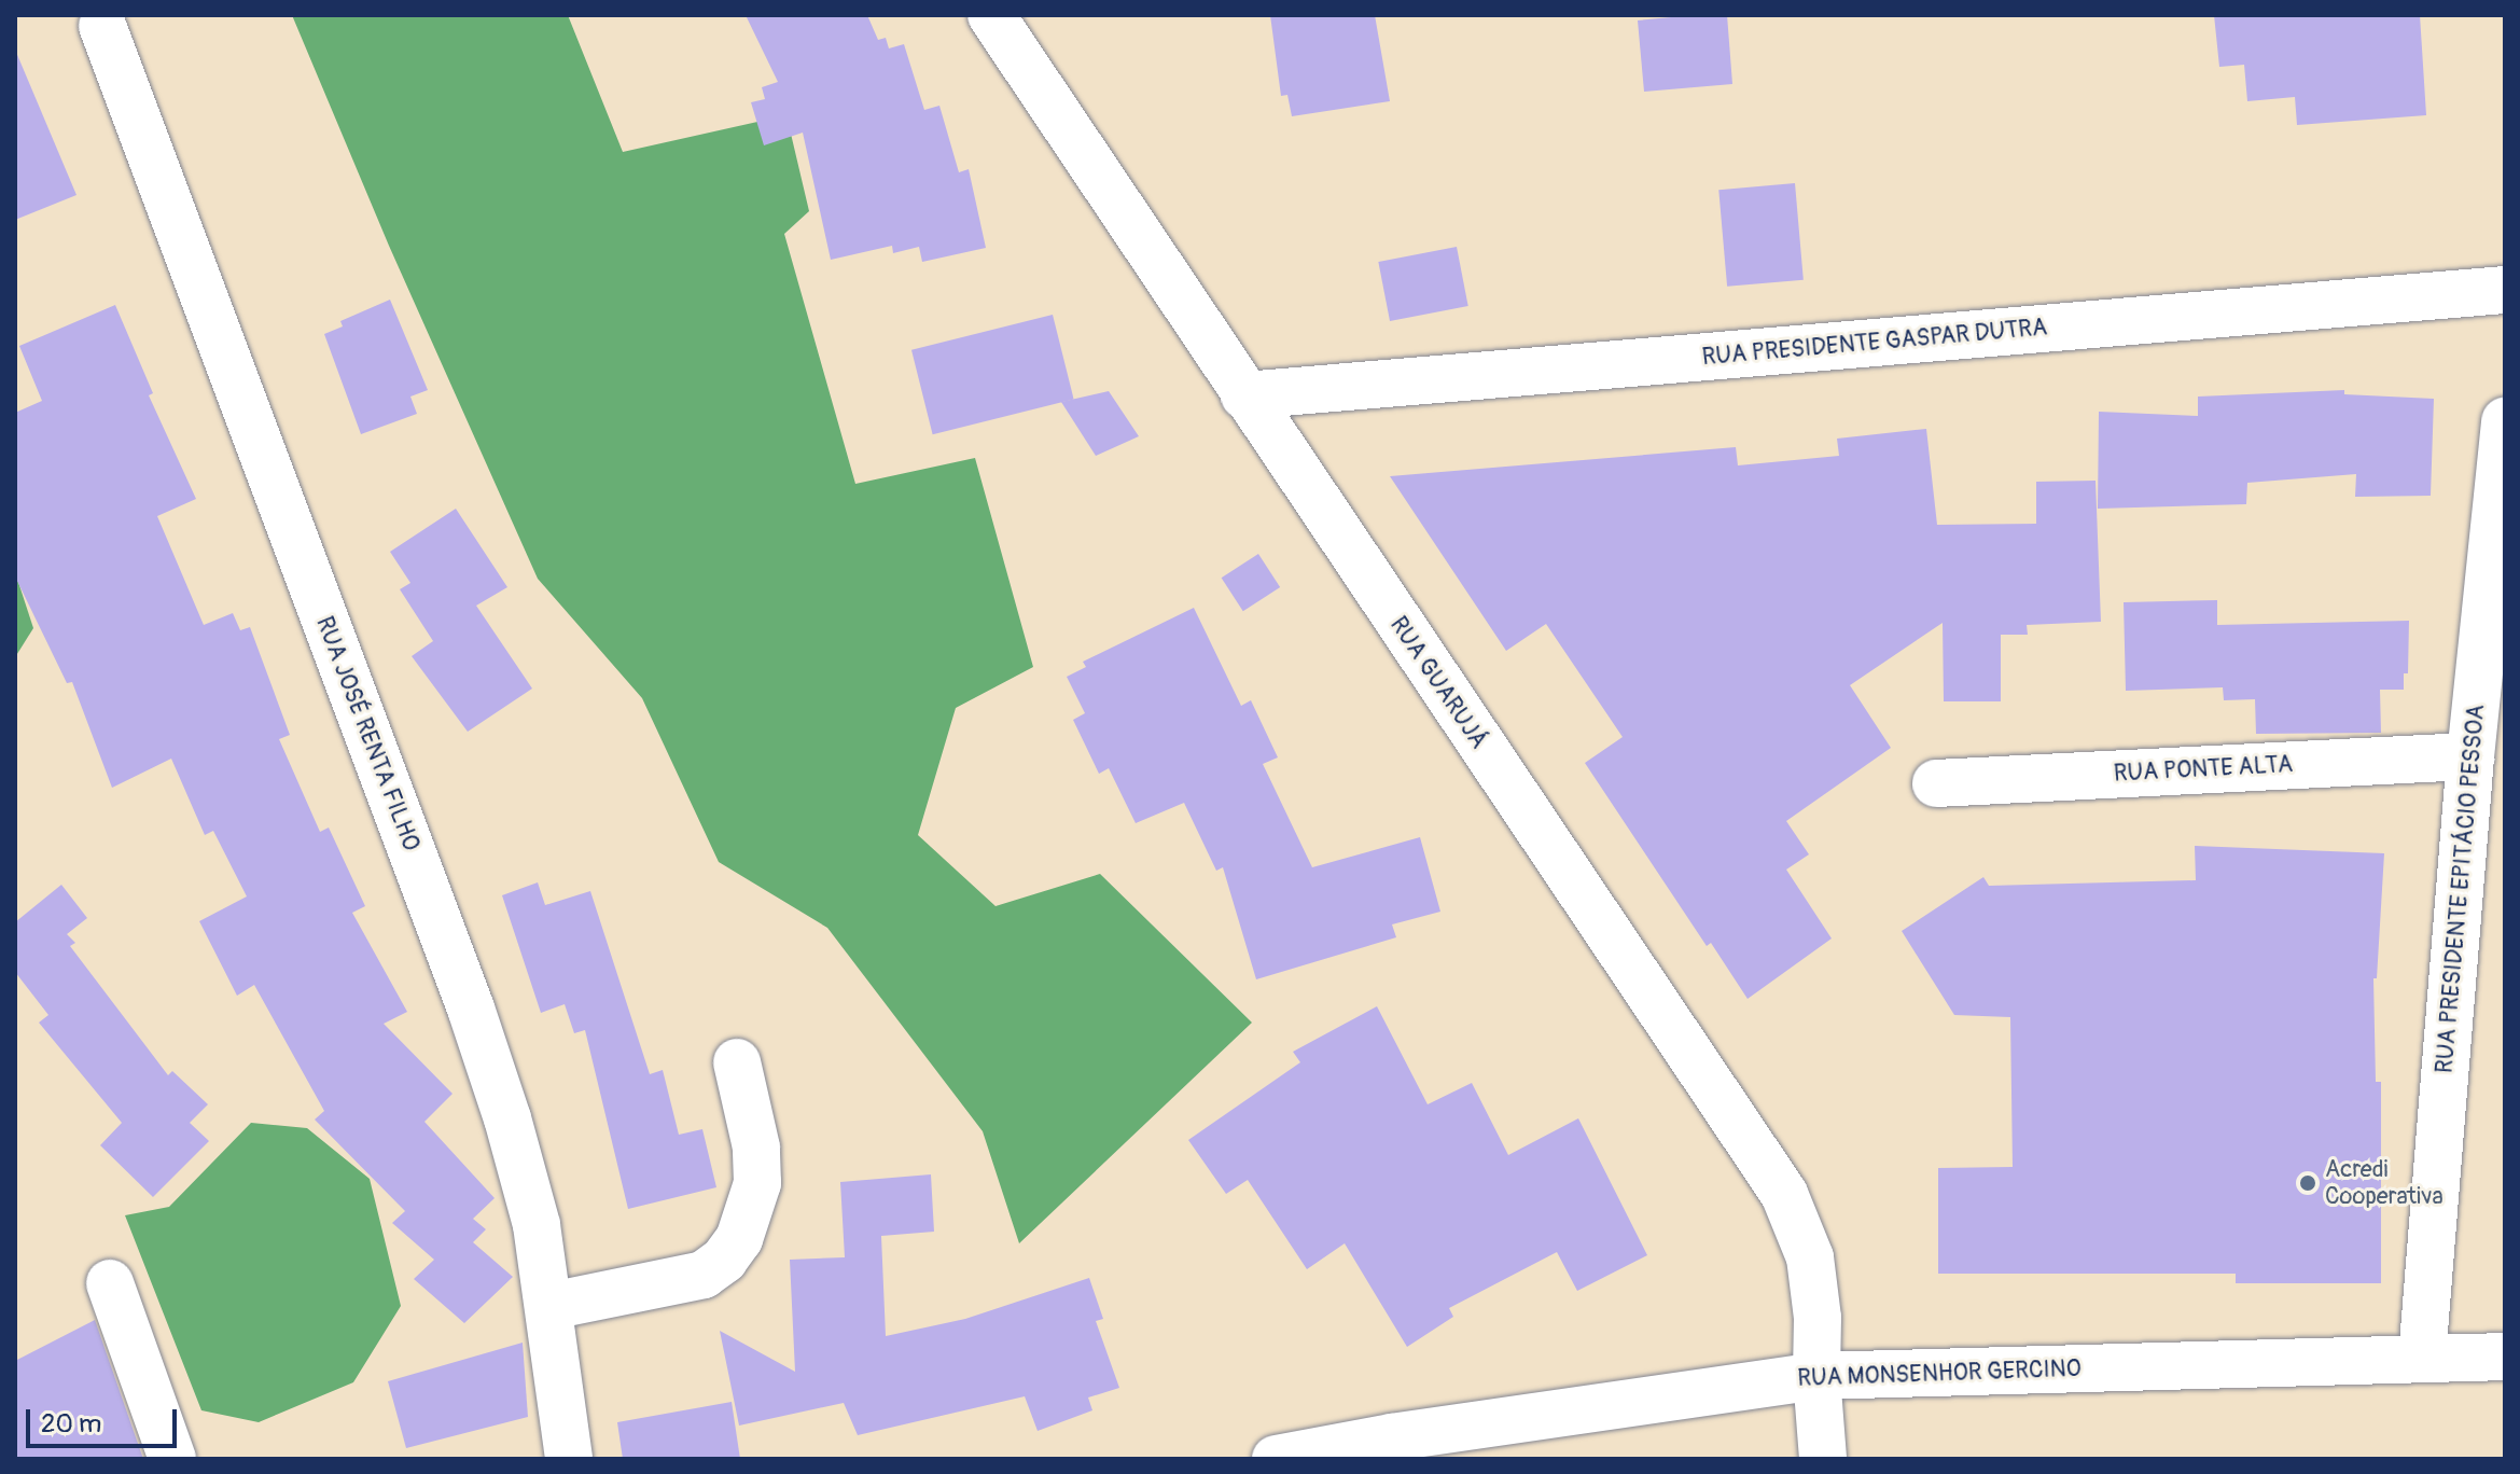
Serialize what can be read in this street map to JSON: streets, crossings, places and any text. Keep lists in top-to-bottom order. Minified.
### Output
{"streets":{"street":["RUA PRESIDENTE GASPAR DUTRA","RUA GUARUJÁ","RUA JOSÉ RENTA FILHO","RUA PONTE ALTA","RUA PRESIDENTE EPITÁCIO PESSOA","RUA MONSENHOR GERCINO"]},"crossings":[["RUA PRESIDENTE GASPAR DUTRA","RUA GUARUJÁ"],["RUA GUARUJÁ","RUA MONSENHOR GERCINO"],["RUA PONTE ALTA","RUA PRESIDENTE EPITÁCIO PESSOA"],["RUA PRESIDENTE EPITÁCIO PESSOA","RUA MONSENHOR GERCINO"]],"places":["Acredi Cooperativa"],"scale_bar":"20 m"}
